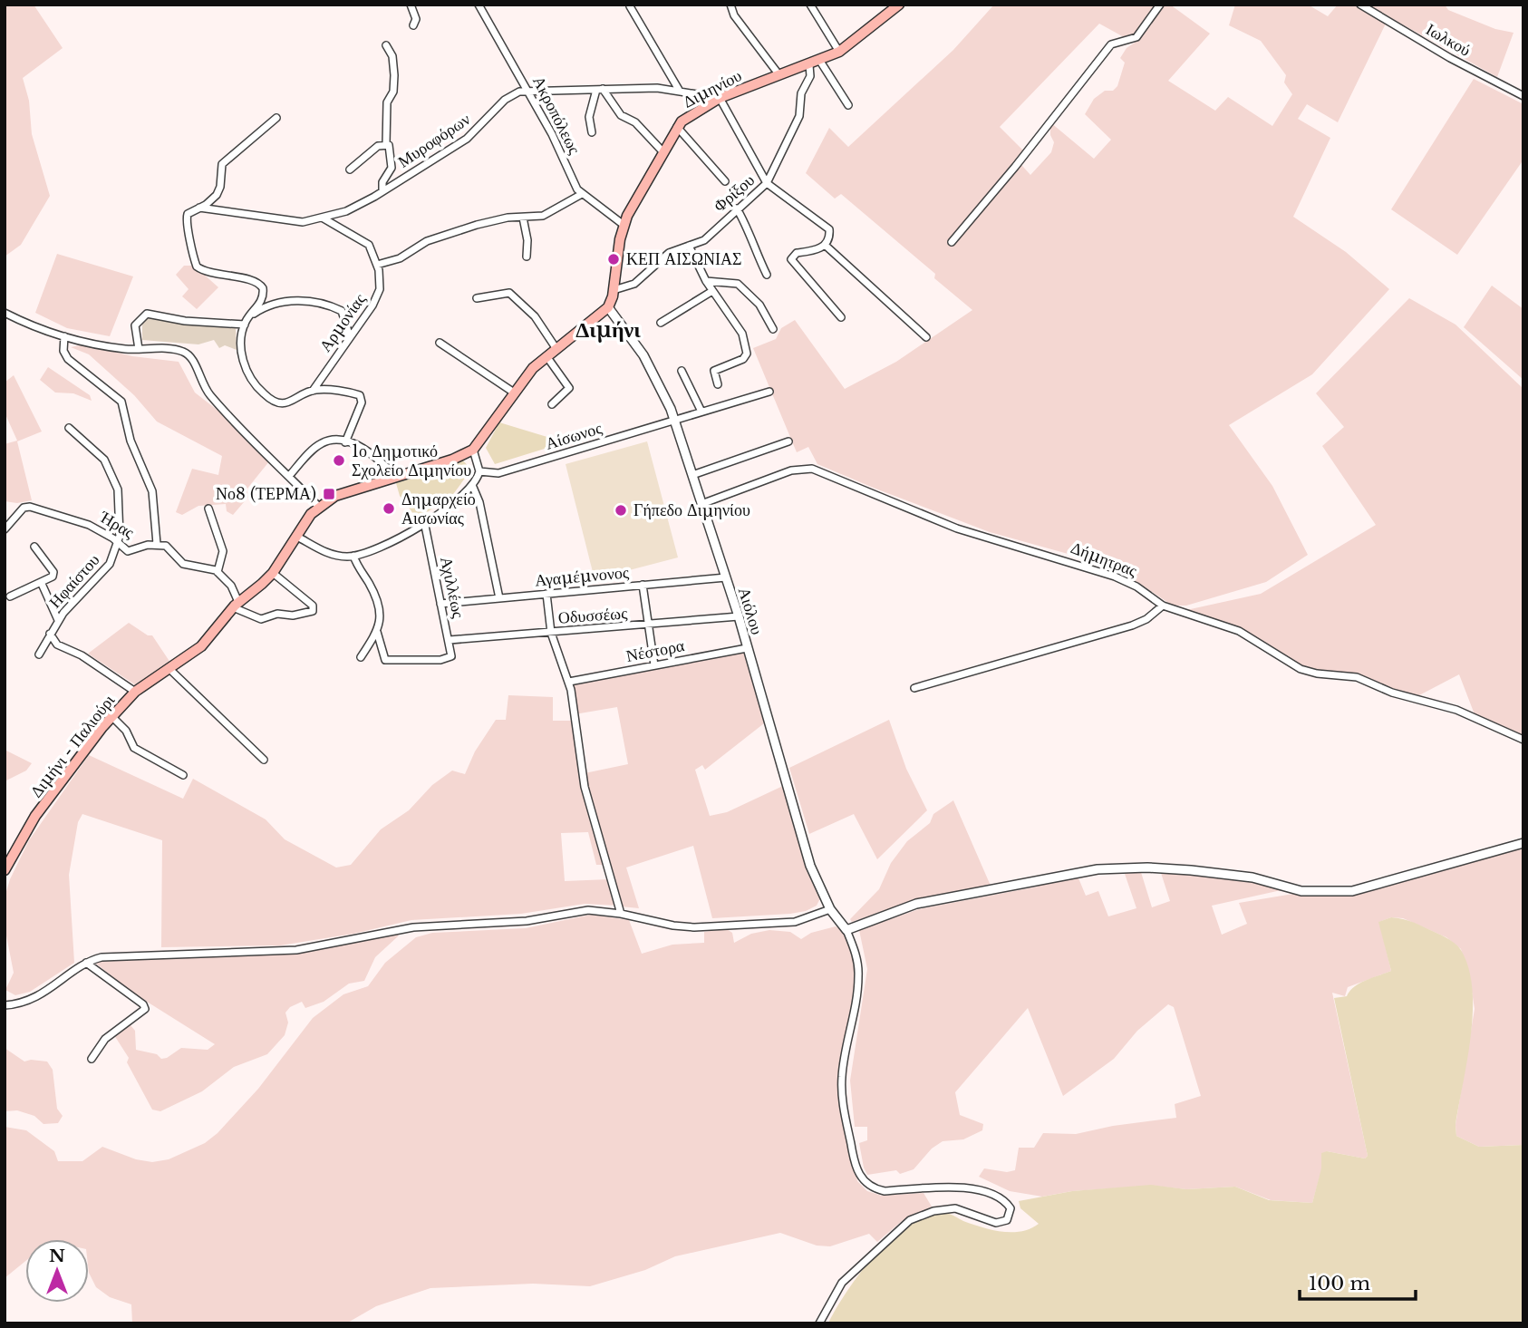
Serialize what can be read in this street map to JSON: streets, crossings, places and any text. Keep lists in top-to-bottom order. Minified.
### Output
{"streets":{"main road":["Διμηνίου","Διμήνι - Παλιούρι"],"street":["Ιωλκού","Ακροπόλεως","Μυροφόρων","Φρίξου","Αρμονίας","Αίσωνος","Ήρας","Δήμητρας","Αγαμέμνονος","Ηφαίστου","Αχιλλέως","Αιόλου","Οδυσσέως","Νέστορα"]},"crossings":[["Διμηνίου","Ακροπόλεως"],["Διμηνίου","Μυροφόρων"],["Διμηνίου","Φρίξου"],["Διμηνίου","Αιόλου"],["Διμηνίου","Διμήνι - Παλιούρι"],["Ακροπόλεως","Μυροφόρων"],["Αίσωνος","Αιόλου"],["Ήρας","Ηφαίστου"],["Δήμητρας","Αιόλου"],["Αγαμέμνονος","Αχιλλέως"],["Αγαμέμνονος","Αιόλου"],["Αχιλλέως","Οδυσσέως"],["Αιόλου","Οδυσσέως"],["Αιόλου","Νέστορα"],["Αιόλου","Διμήνι - Παλιούρι"]],"districts":["Διμήνι"],"places":{"other":["ΚΕΠ ΑΙΣΩΝΙΑΣ","1ο Δημοτικό Σχολείο Διμηνίου","Δημαρχείο Αισωνίας","Γήπεδο Διμηνίου"],"transit":["Νο8 (ΤΕΡΜΑ)"]},"scale_bar":"100 m","north":"top"}
